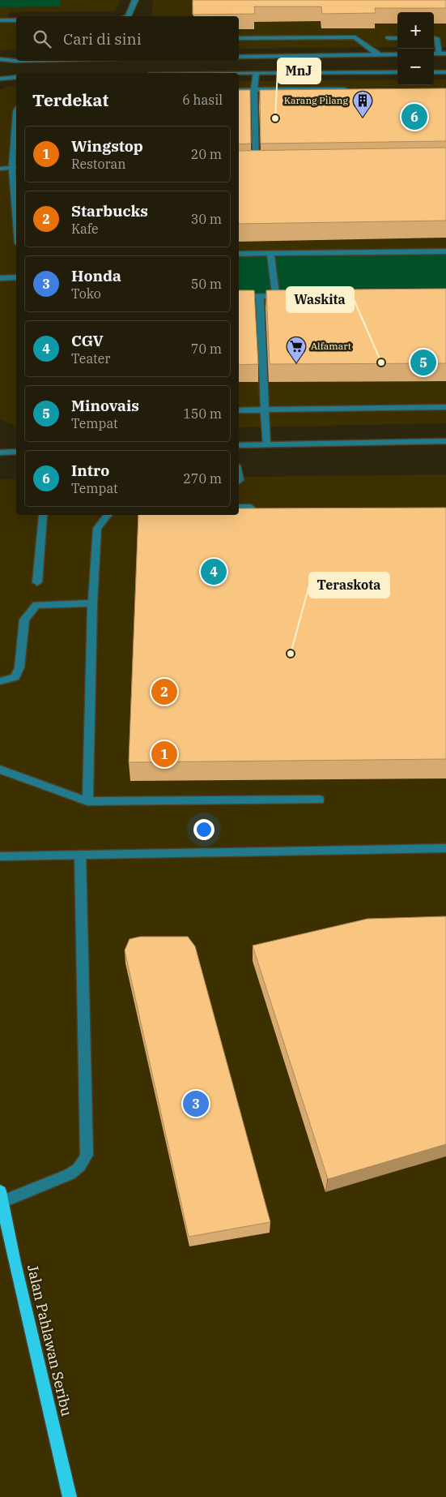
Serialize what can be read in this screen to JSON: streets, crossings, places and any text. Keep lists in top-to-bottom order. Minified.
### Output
{"streets":{"main road":["Jalan Pahlawan Seribu"]},"places":{"building":["Karang Pilang"],"other":["MnJ","Waskita","Teraskota"],"supermarket":["Alfamart"]},"page":{"map_buttons":["+","−"],"search":"Cari di sini","heading":["Terdekat","6 hasil"],"pins":["6","5","4","2","1","3"],"list":[{"mark":"1","name":"Wingstop","note":"Restoran","value":"20 m"},{"mark":"2","name":"Starbucks","note":"Kafe","value":"30 m"},{"mark":"3","name":"Honda","note":"Toko","value":"50 m"},{"mark":"4","name":"CGV","note":"Teater","value":"70 m"},{"mark":"5","name":"Minovais","note":"Tempat","value":"150 m"},{"mark":"6","name":"Intro","note":"Tempat","value":"270 m"}]}}
